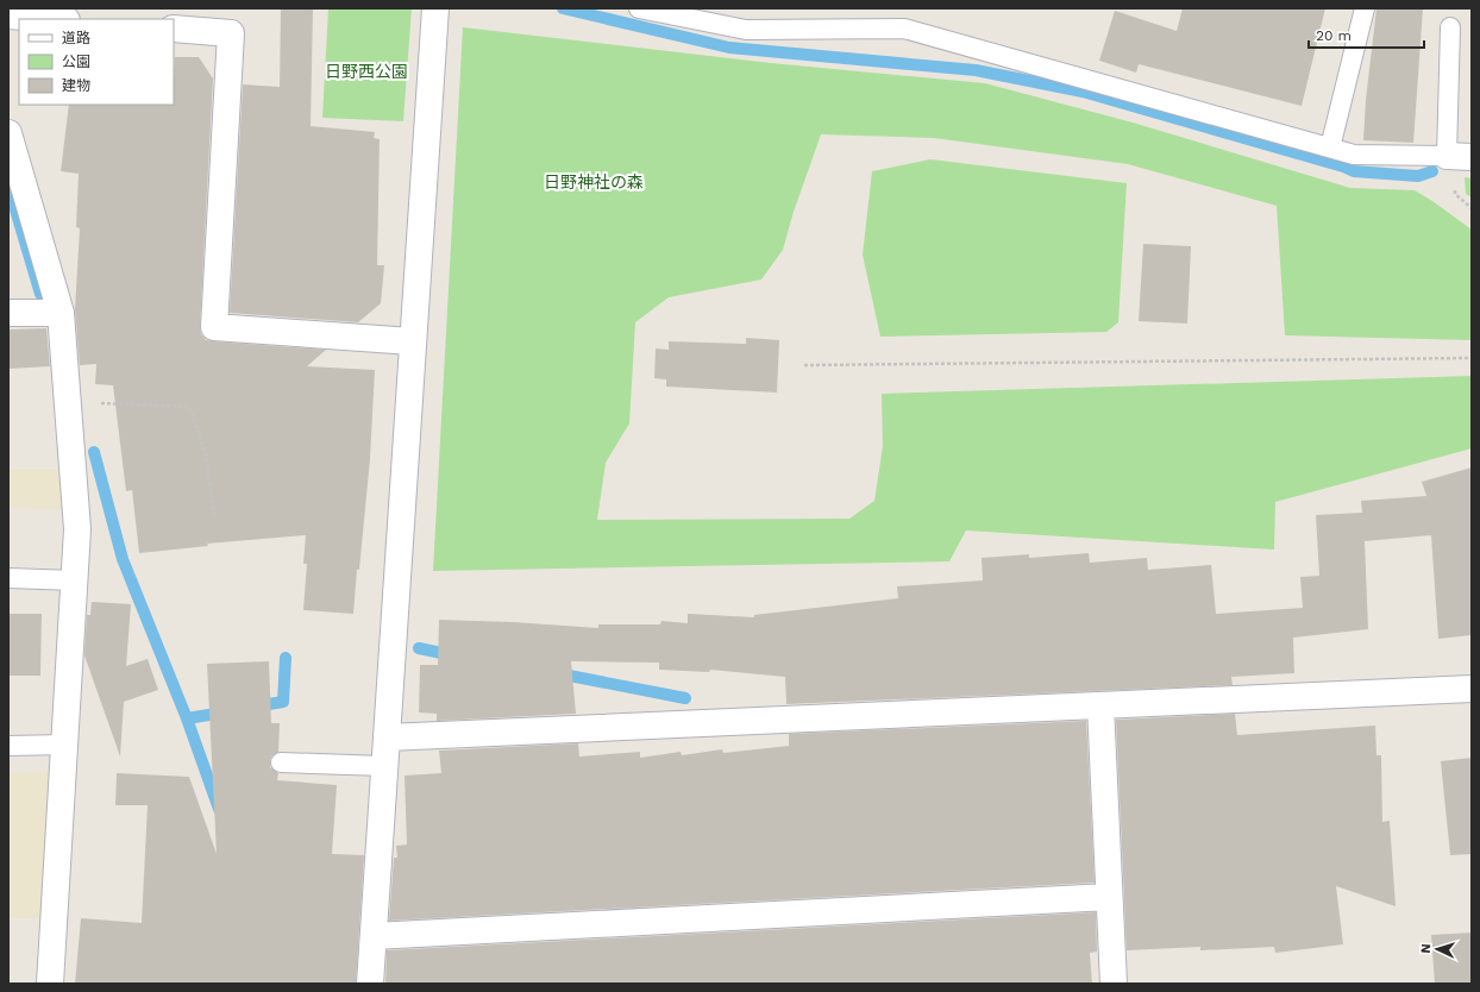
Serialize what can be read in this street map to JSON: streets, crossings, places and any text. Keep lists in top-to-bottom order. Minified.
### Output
{"parks":["日野西公園","日野神社の森"],"legend":["道路","公園","建物"],"scale_bar":"20 m","north":"left"}
